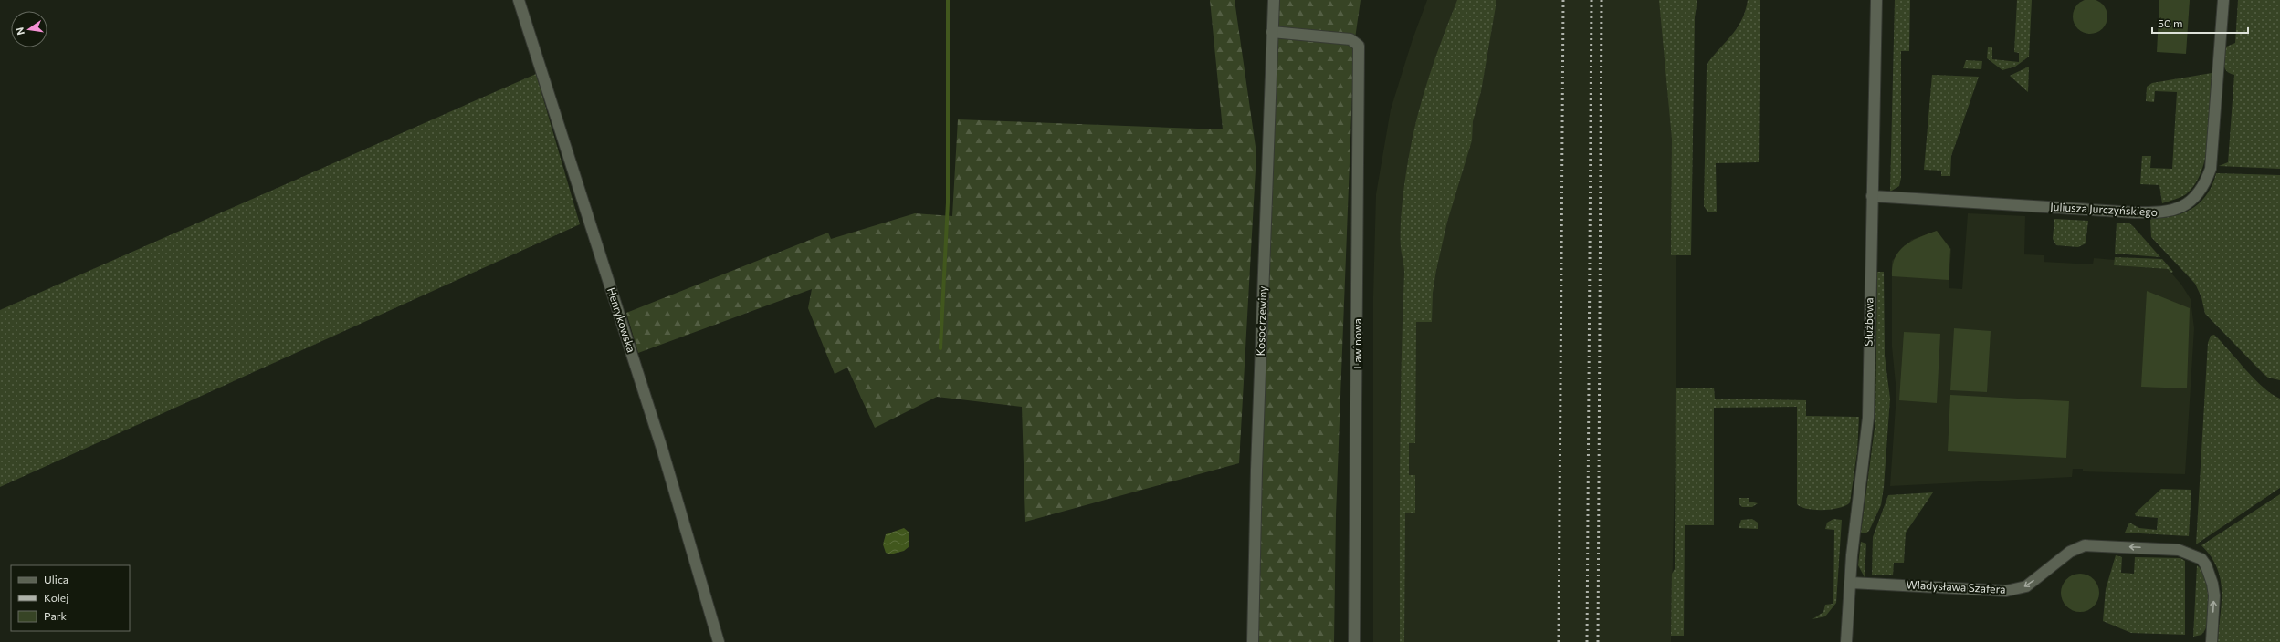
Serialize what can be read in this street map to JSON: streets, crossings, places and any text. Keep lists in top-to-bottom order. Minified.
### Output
{"streets":{"street":["Juliusza Jurczyńskiego","Henrykowska","Kosodrzewiny","Służbowa","Lawinowa","Władysława Szafera"]},"crossings":[["Juliusza Jurczyńskiego","Służbowa"],["Kosodrzewiny","Lawinowa"],["Służbowa","Władysława Szafera"]],"one_way":["Władysława Szafera"],"legend":["Ulica","Kolej","Park"],"scale_bar":"50 m","north":"left"}
